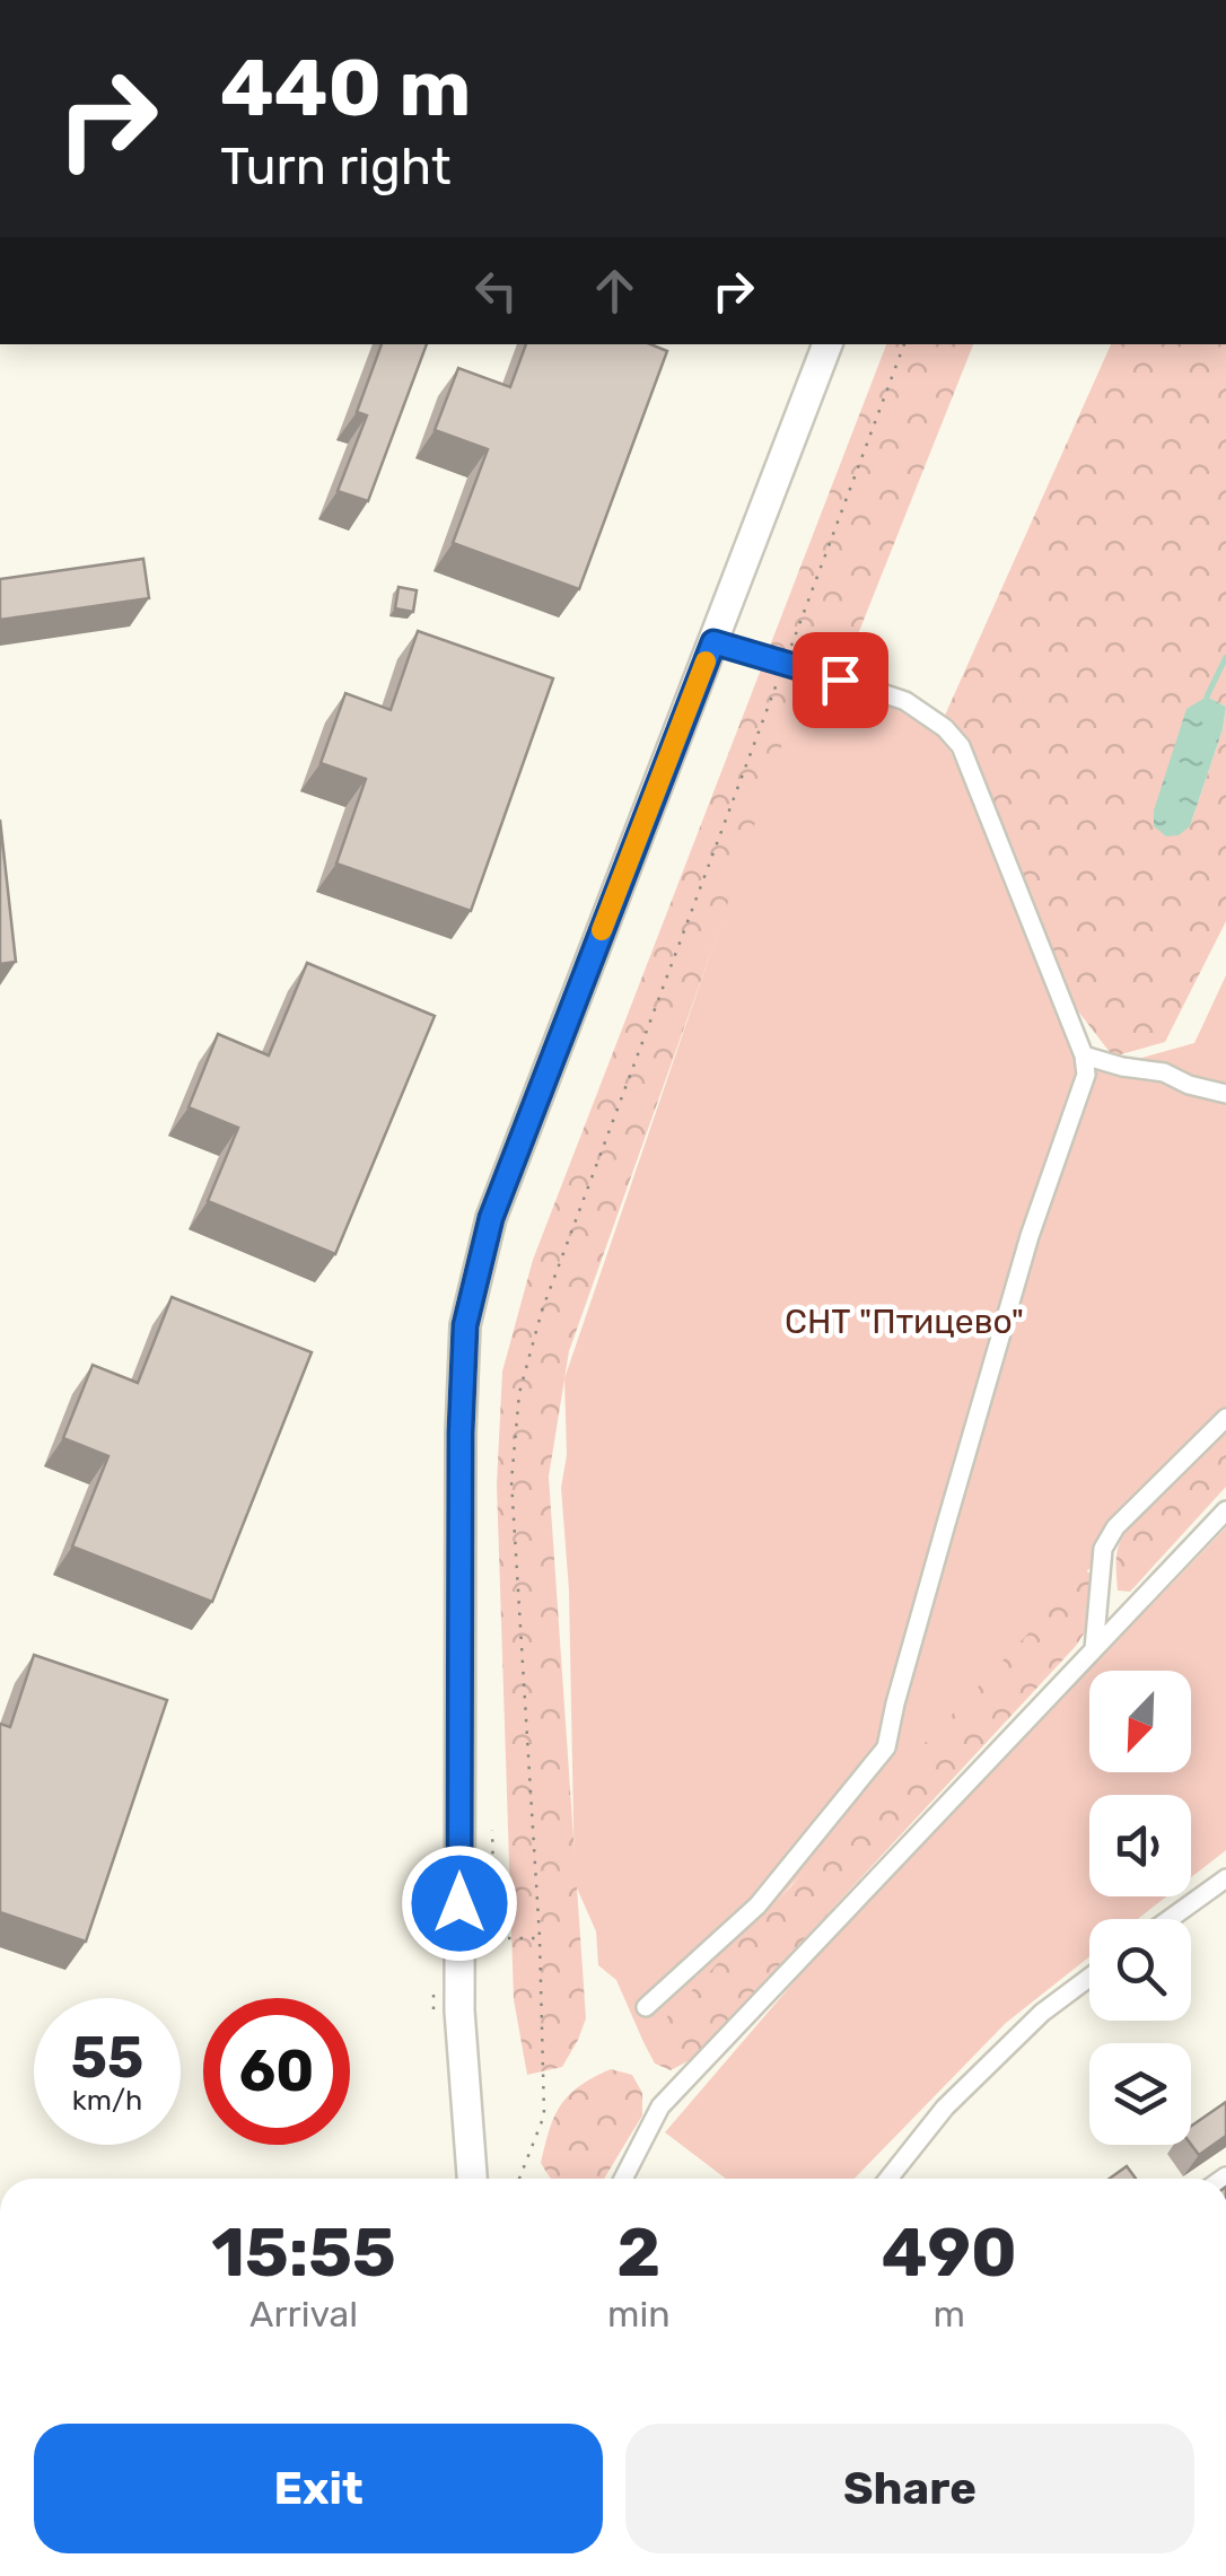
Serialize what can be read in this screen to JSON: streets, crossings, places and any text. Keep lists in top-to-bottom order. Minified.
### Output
{"parks":["СНТ \"Птицево\""],"north":"bottom left","page":{"turn":["440 m","Turn right"],"speed":"55 km/h","limit":"60","eta":["15:55","Arrival","2","min","490","m"],"buttons":["Exit","Share"]}}
